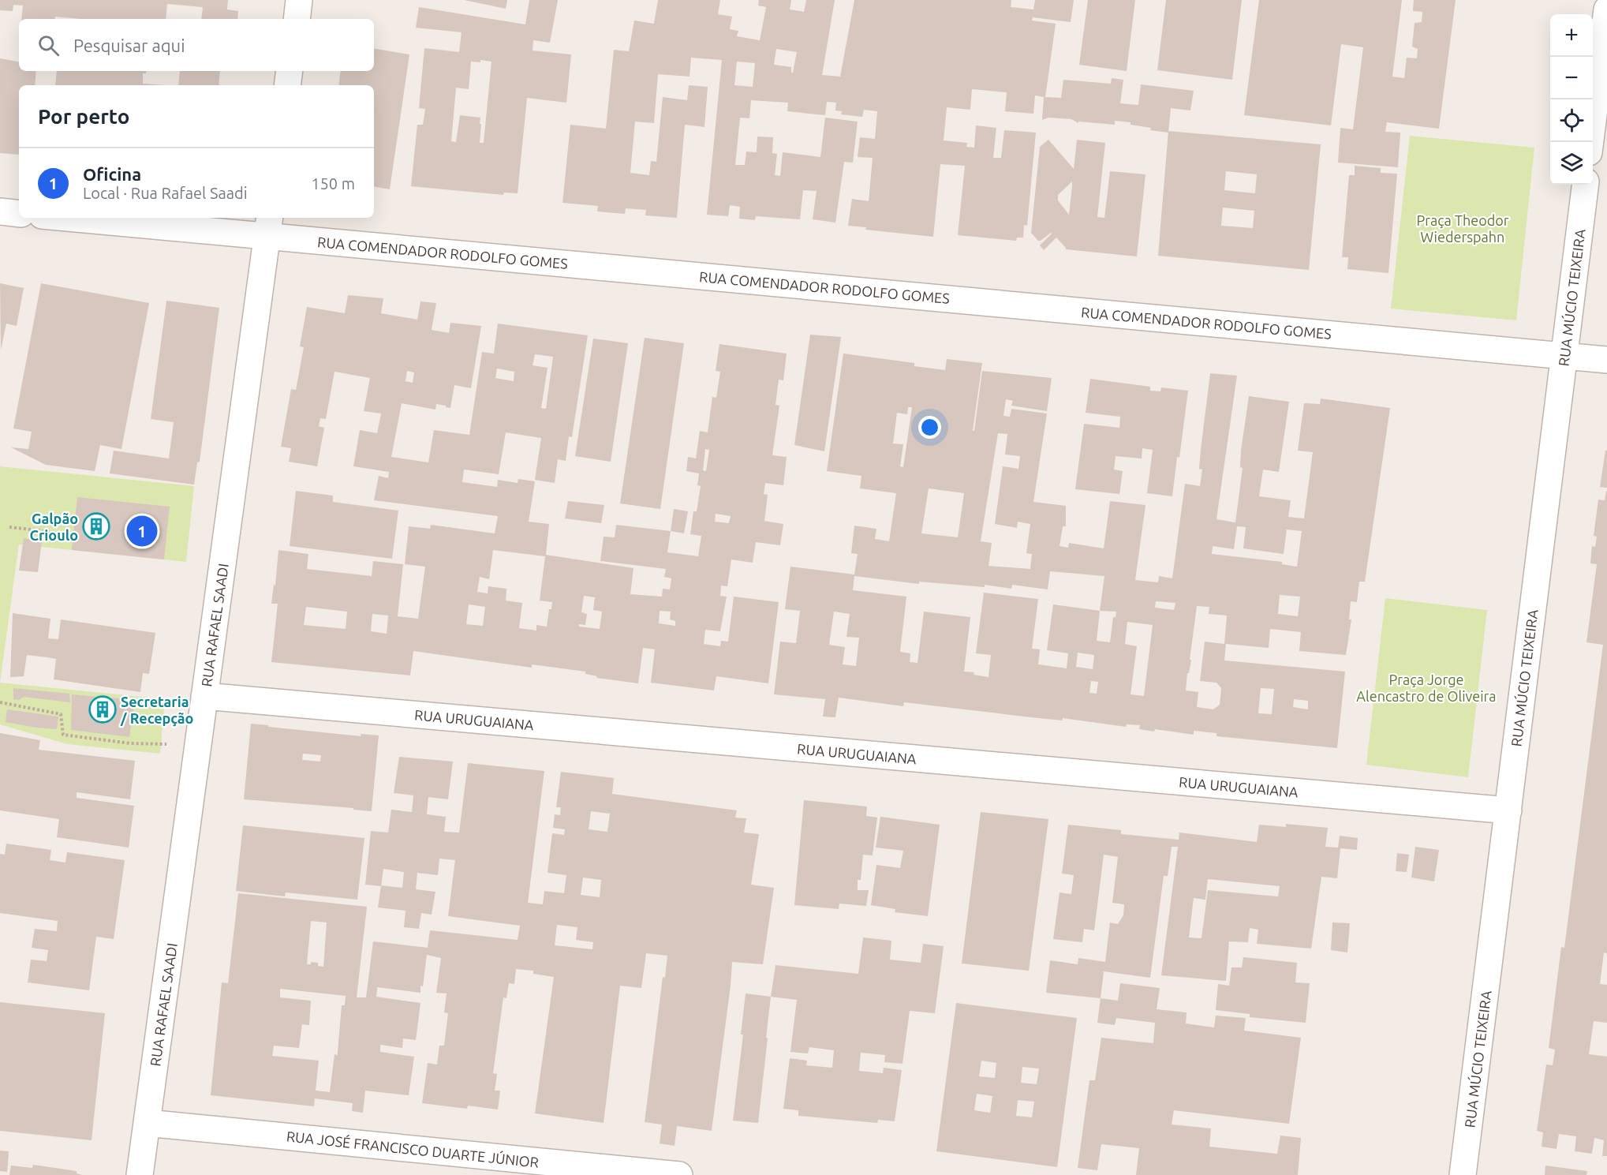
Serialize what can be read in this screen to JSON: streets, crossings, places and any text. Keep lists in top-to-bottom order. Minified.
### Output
{"streets":{"street":["RUA COMENDADOR RODOLFO GOMES","RUA MÚCIO TEIXEIRA","RUA RAFAEL SAADI","RUA URUGUAIANA","RUA JOSÉ FRANCISCO DUARTE JÚNIOR"]},"crossings":[["RUA COMENDADOR RODOLFO GOMES","RUA MÚCIO TEIXEIRA"],["RUA COMENDADOR RODOLFO GOMES","RUA RAFAEL SAADI"],["RUA MÚCIO TEIXEIRA","RUA URUGUAIANA"],["RUA RAFAEL SAADI","RUA URUGUAIANA"],["RUA RAFAEL SAADI","RUA JOSÉ FRANCISCO DUARTE JÚNIOR"]],"parks":["Praça Theodor Wiederspahn","Praça Jorge Alencastro de Oliveira"],"places":{"building":["Galpão Crioulo","Secretaria / Recepção"]},"page":{"map_buttons":["+","−"],"search":"Pesquisar aqui","heading":"Por perto","list":[{"mark":"1","name":"Oficina","note":"Local · Rua Rafael Saadi","value":"150 m"}],"pins":"1"}}
